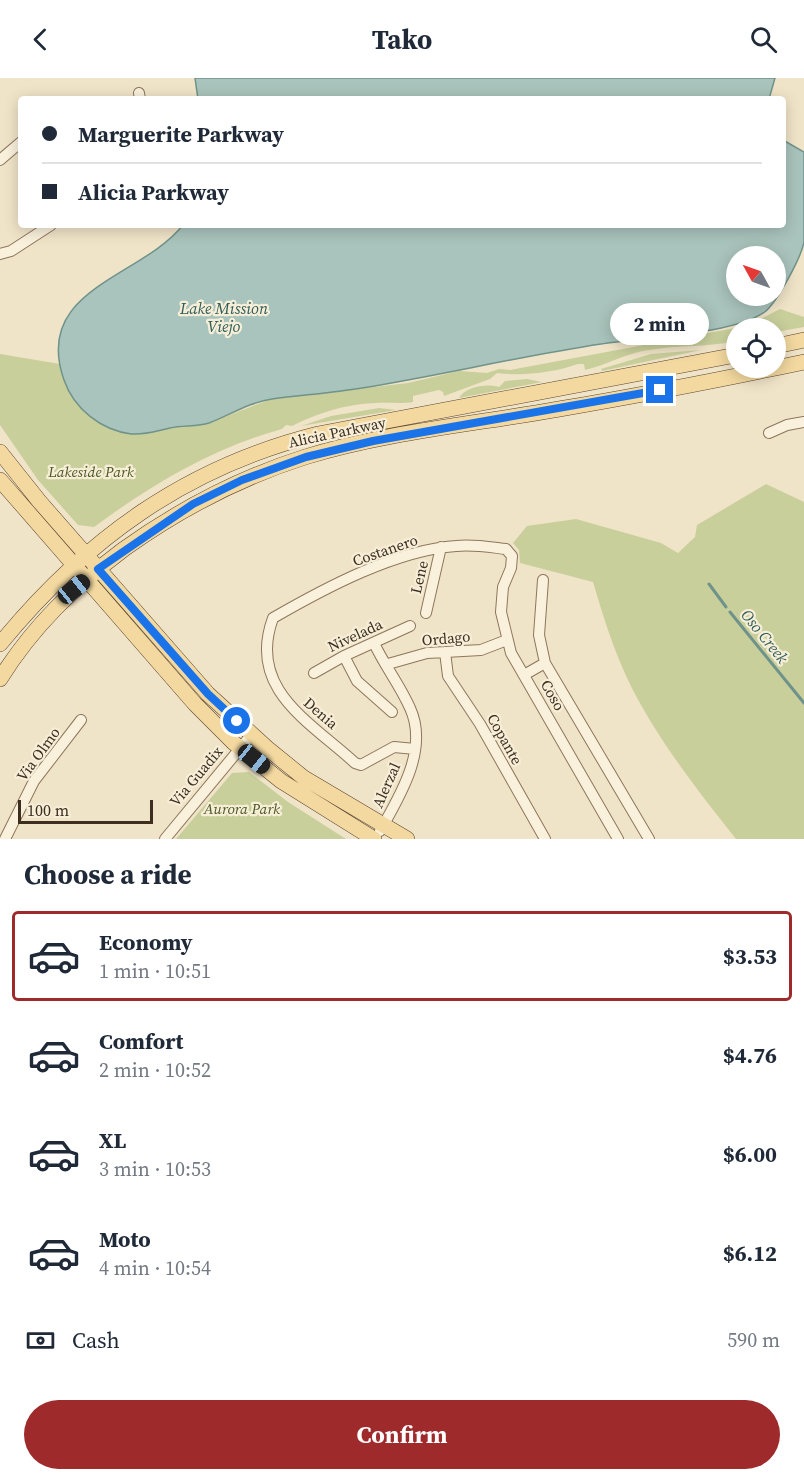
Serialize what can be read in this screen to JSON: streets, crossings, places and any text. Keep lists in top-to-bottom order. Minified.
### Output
{"streets":{"main road":["Alicia Parkway"],"street":["Costanero","Lene","Nivelada","Ordago","Coso","Denia","Copante","Via Olmo","Via Guadix","Alerzal"]},"crossings":[["Costanero","Lene"],["Costanero","Coso"],["Costanero","Denia"],["Nivelada","Alerzal"],["Ordago","Coso"],["Ordago","Copante"],["Ordago","Alerzal"],["Denia","Alerzal"]],"water":["Lake Mission Viejo","Oso Creek"],"parks":["Lakeside Park","Aurora Park"],"scale_bar":"100 m","north":"top left","page":{"header":"Tako","banner":["Marguerite Parkway","Alicia Parkway"],"bubble":"2 min","scale":"100 m","heading":"Choose a ride","list":[{"name":"Economy","note":"1 min · 10:51","value":"$3.53"},{"name":"Comfort","note":"2 min · 10:52","value":"$4.76"},{"name":"XL","note":"3 min · 10:53","value":"$6.00"},{"name":"Moto","note":"4 min · 10:54","value":"$6.12"}],"pay":["Cash","590 m"],"buttons":"Confirm"}}
